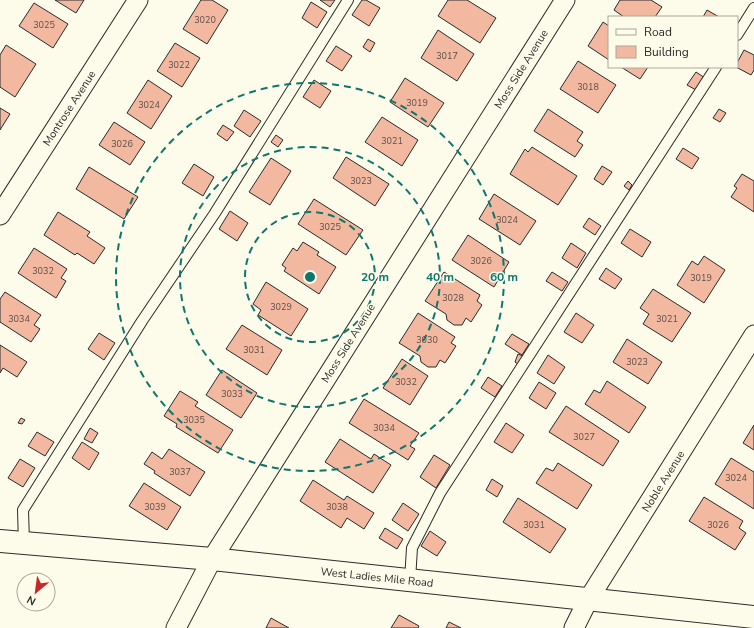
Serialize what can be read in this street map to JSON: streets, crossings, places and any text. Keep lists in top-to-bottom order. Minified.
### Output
{"streets":{"street":["Moss Side Avenue","Montrose Avenue","Noble Avenue","West Ladies Mile Road"]},"crossings":[["Moss Side Avenue","West Ladies Mile Road"],["Noble Avenue","West Ladies Mile Road"]],"house_numbers":["3020","3025","3017","3022","3018","3019","3024","3021","3026","3023","3024","3025","3026","3032","3019","3028","3029","3034","3021","3030","3031","3023","3032","3033","3035","3034","3027","3037","3024","3039","3038","3031","3026"],"legend":["Road","Building"],"north":"bottom left","rings":["20 m","40 m","60 m"]}
